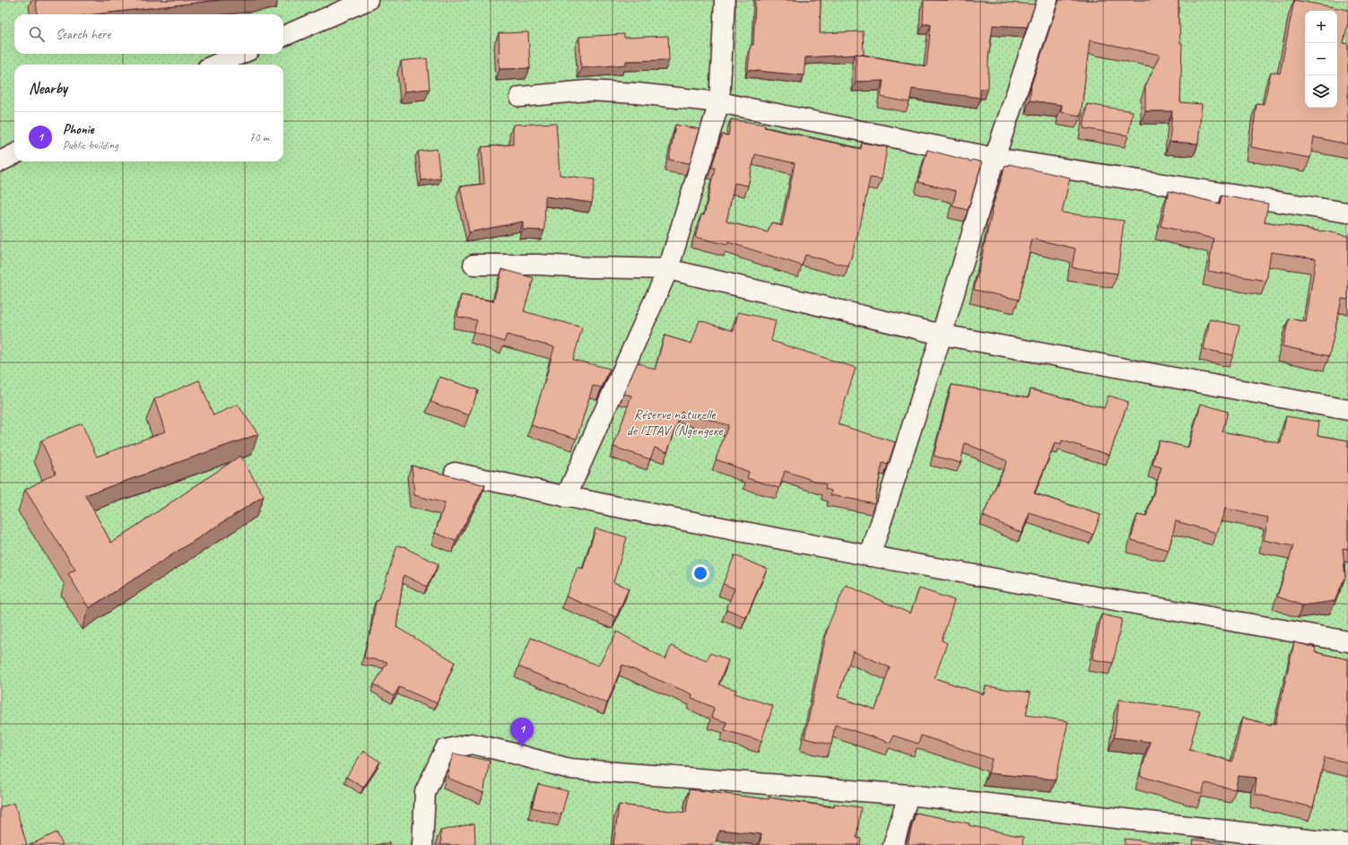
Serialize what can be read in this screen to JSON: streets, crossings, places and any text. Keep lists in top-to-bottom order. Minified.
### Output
{"parks":["Réserve naturelle de l'ITAV (Ngengere"],"page":{"map_buttons":["+","−"],"search":"Search here","heading":"Nearby","list":[{"mark":"1","name":"Phonie","note":"Public building","value":"70 m"}],"pins":"1"}}
